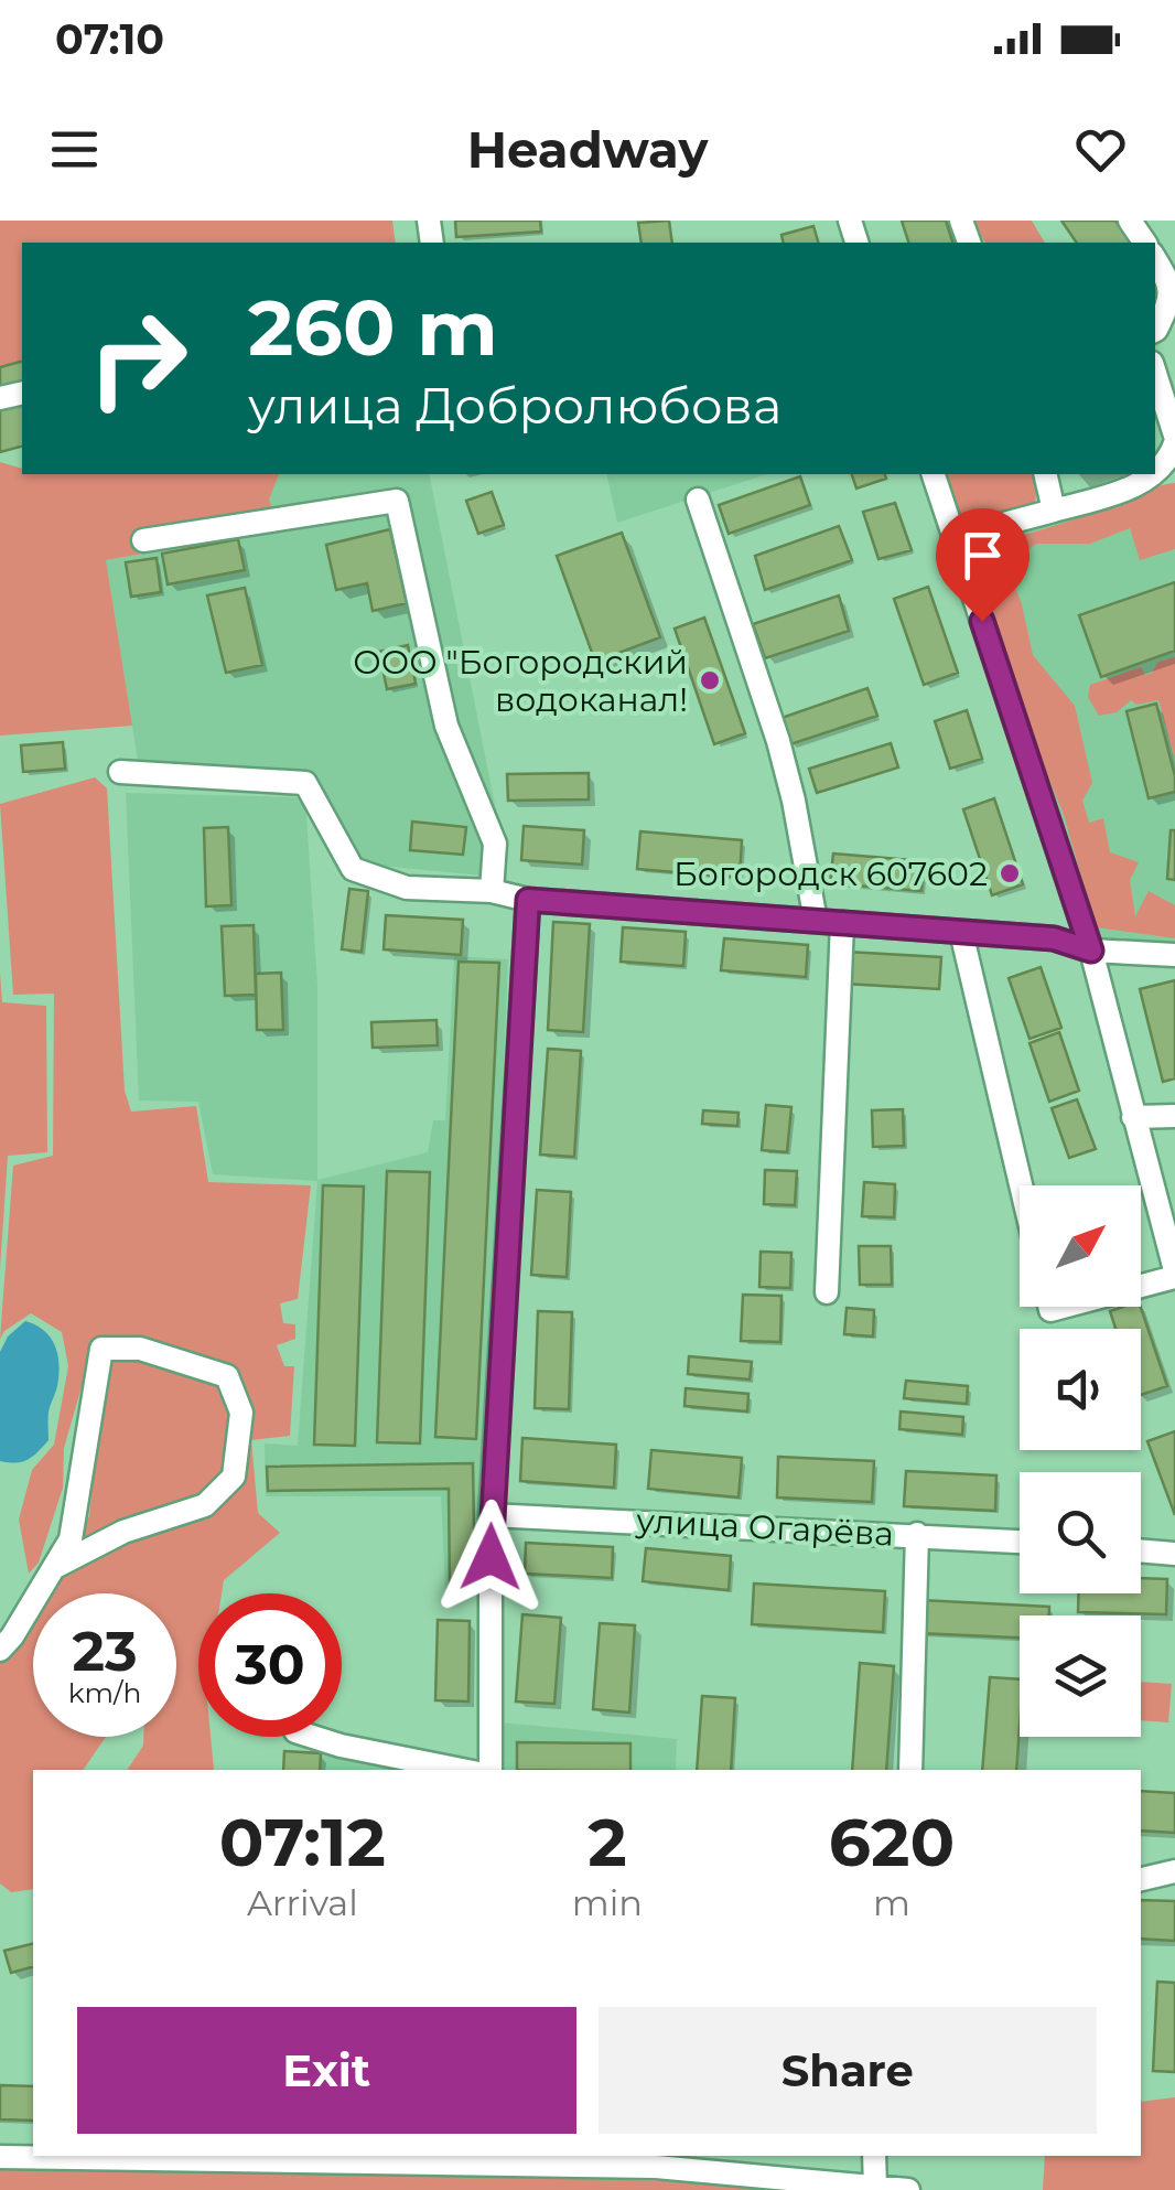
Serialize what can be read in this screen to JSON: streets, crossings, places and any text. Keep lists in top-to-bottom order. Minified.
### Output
{"streets":{"street":["улица Огарёва"]},"places":["ООО \"Богородский водоканал!","Богородск 607602"],"north":"top right","page":{"status":"07:10","header":"Headway","turn":["260 m","улица Добролюбова"],"speed":"23 km/h","limit":"30","eta":["07:12","Arrival","2","min","620","m"],"buttons":["Exit","Share"]}}
